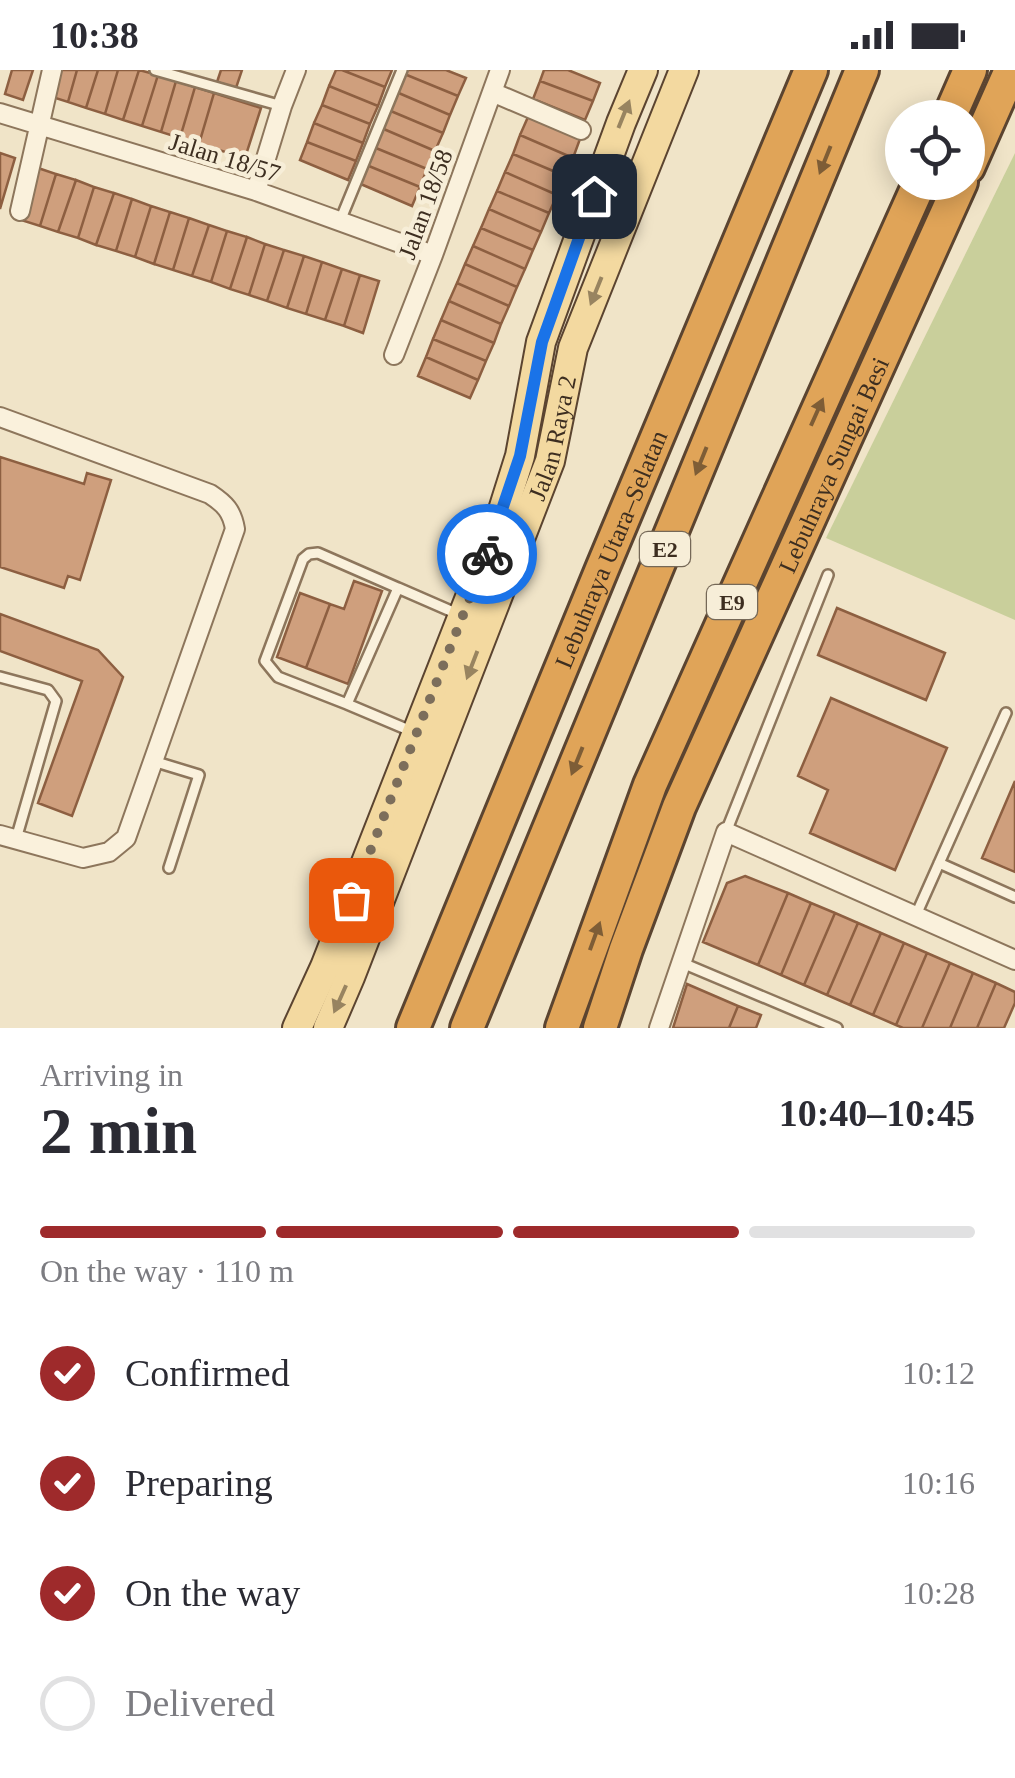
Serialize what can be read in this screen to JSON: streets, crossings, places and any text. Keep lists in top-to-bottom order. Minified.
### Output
{"streets":{"highway":["Lebuhraya Sungai Besi","Lebuhraya Utara–Selatan","E2","E9"],"main road":["Jalan Raya 2"],"street":["Jalan 18/57","Jalan 18/58"]},"crossings":[["Jalan 18/57","Jalan 18/58"]],"page":{"status":"10:38","heading":["2 min","Arriving in","10:40–10:45"],"bar":"On the way · 110 m","list":[["Confirmed","10:12"],["Preparing","10:16"],["On the way","10:28"],"Delivered"]}}
